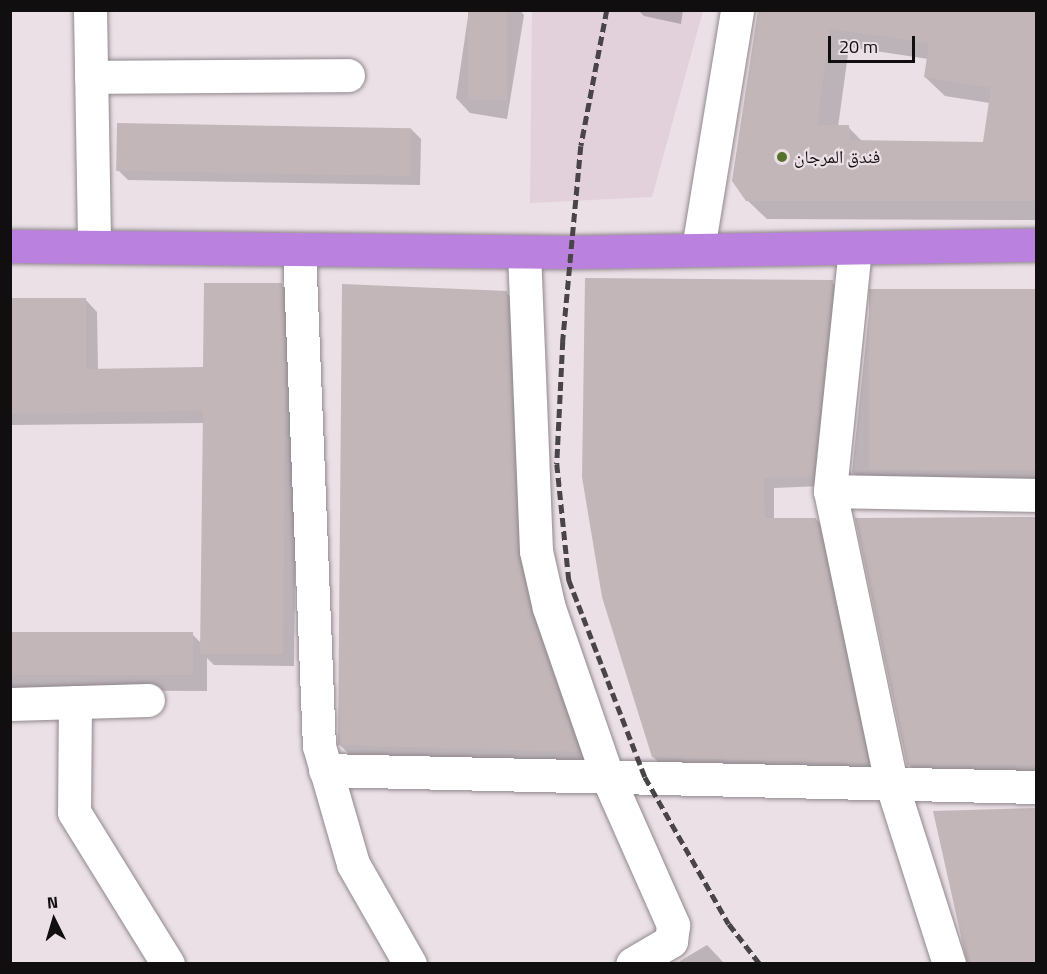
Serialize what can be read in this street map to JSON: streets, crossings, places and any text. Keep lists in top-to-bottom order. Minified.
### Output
{"places":["فندق المرجان"],"scale_bar":"20 m","north":"top"}
